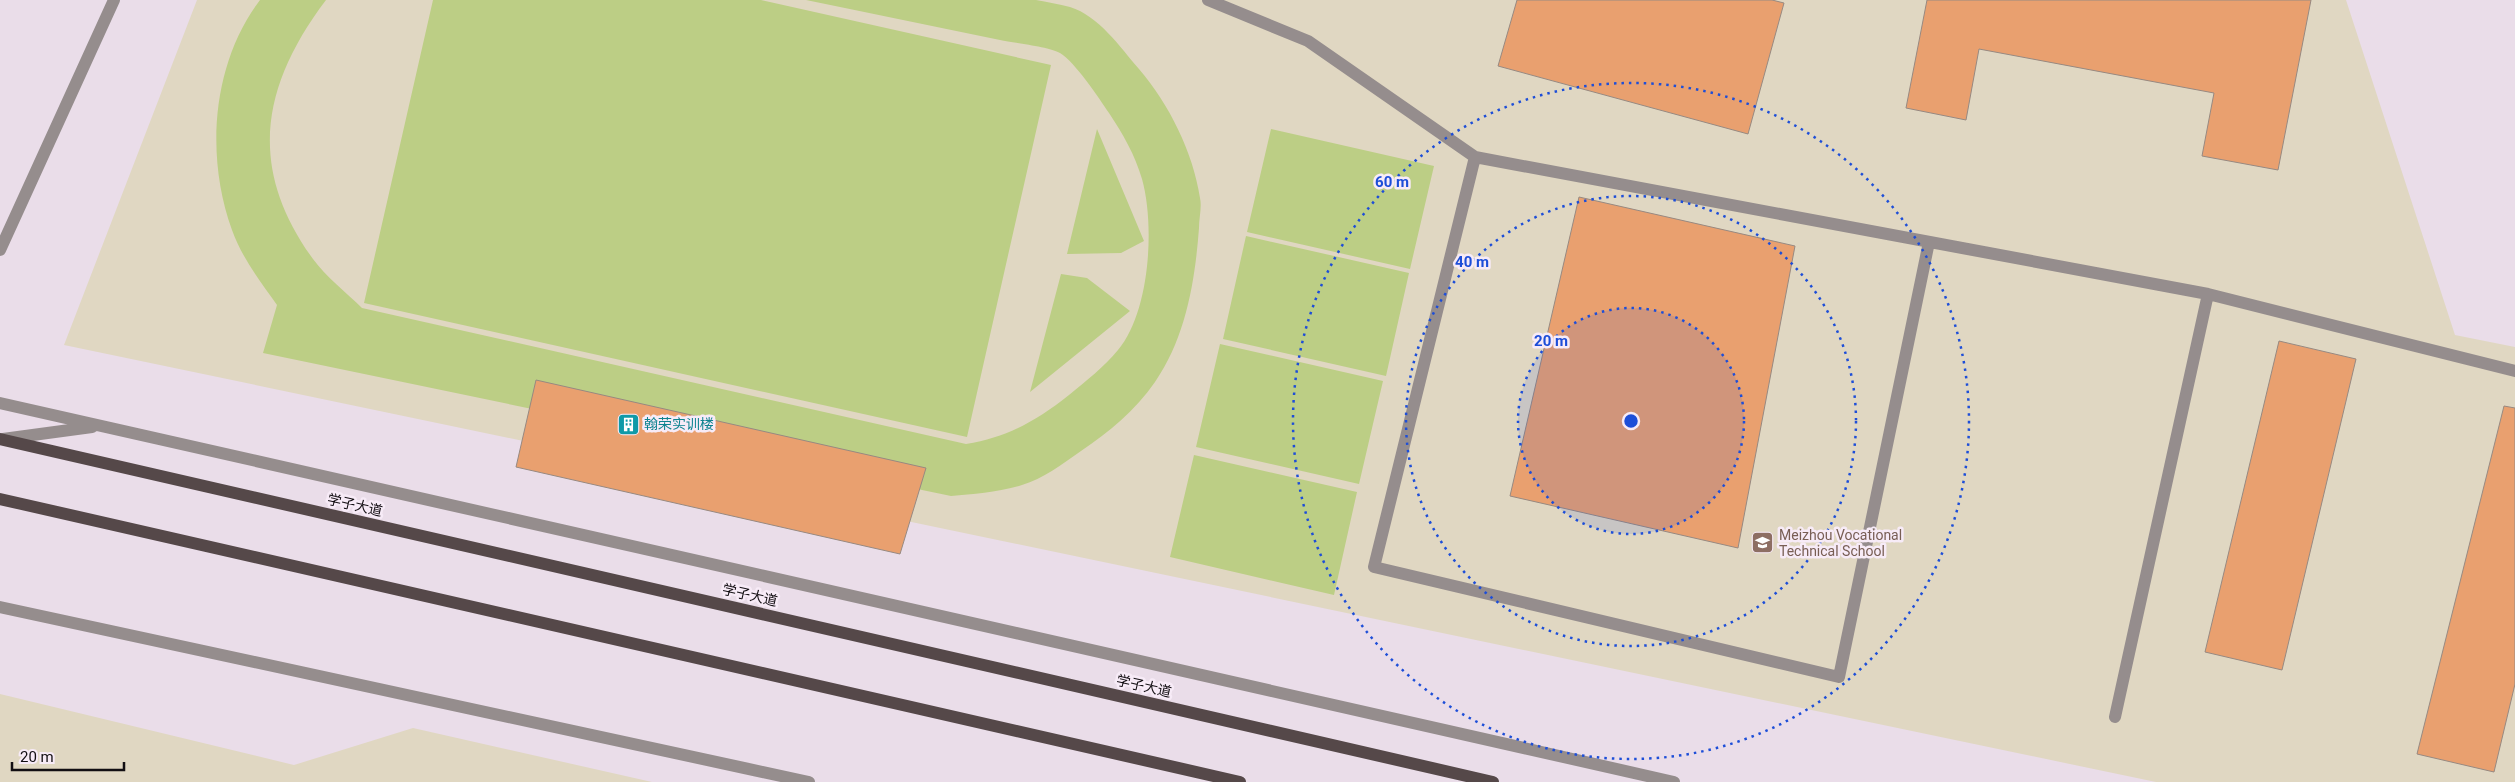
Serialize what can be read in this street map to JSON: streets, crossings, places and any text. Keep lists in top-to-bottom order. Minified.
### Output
{"streets":{"main road":["学子大道"]},"places":{"building":["翰荣实训楼"],"school or university":["Meizhou Vocational Technical School"]},"scale_bar":"20 m","rings":["60 m","40 m","20 m"]}
